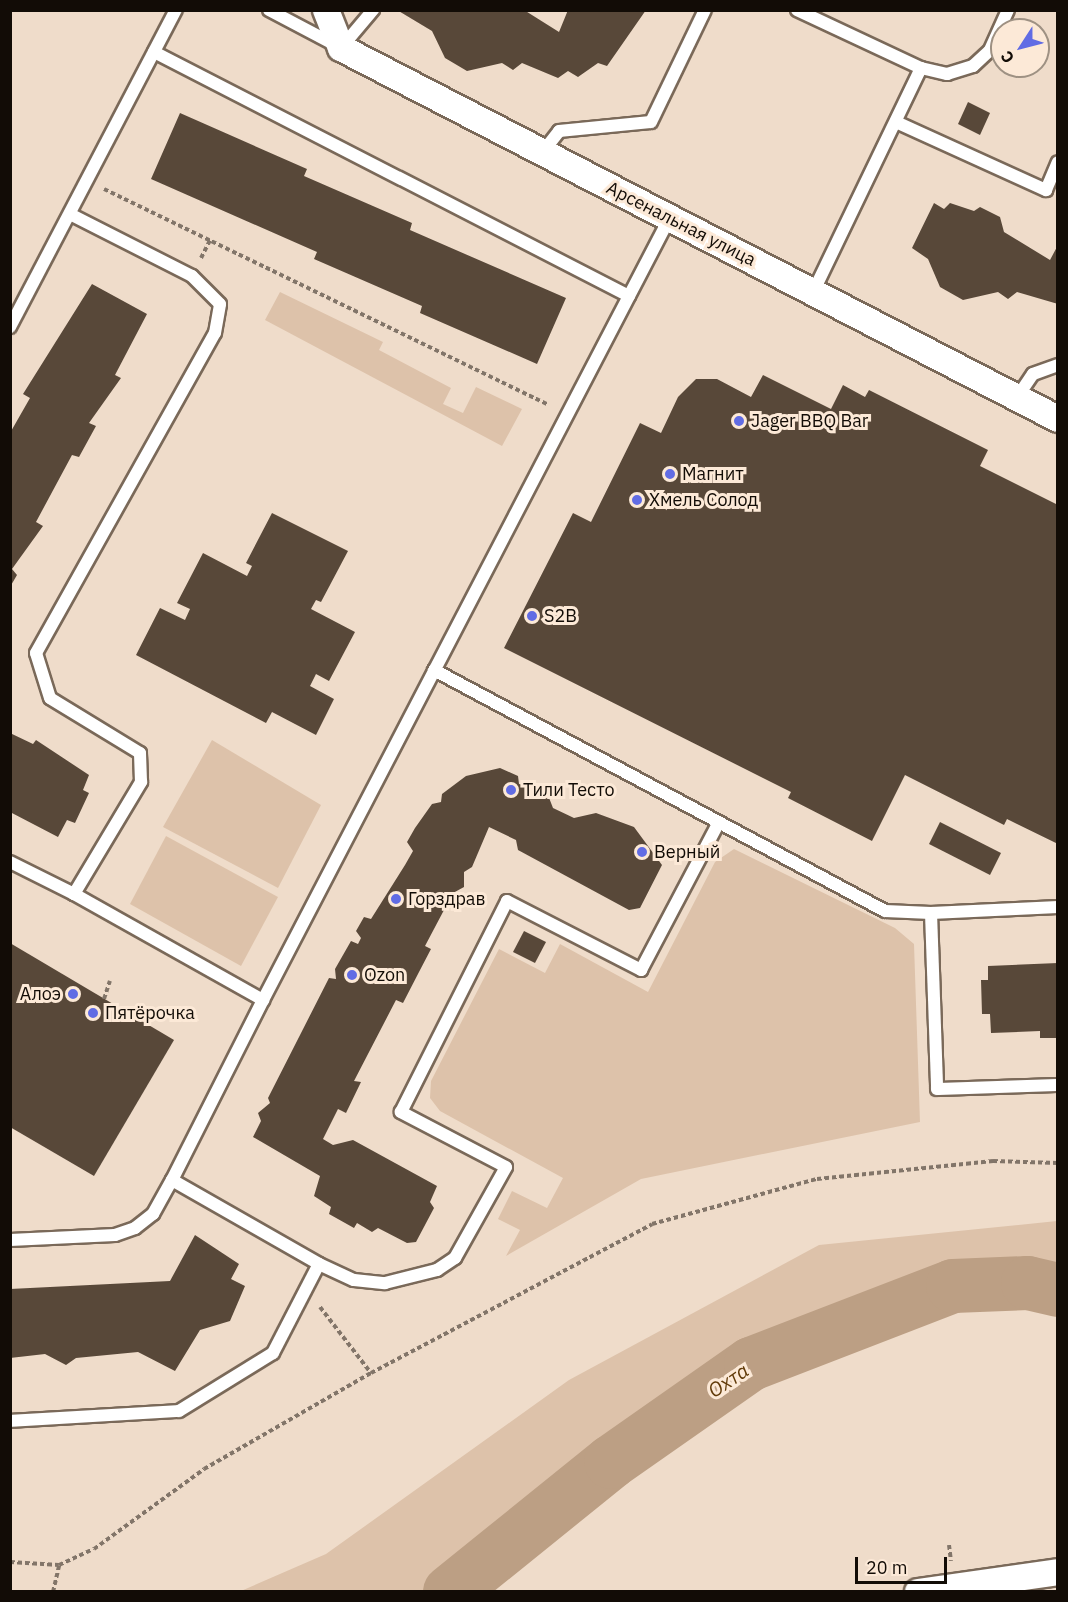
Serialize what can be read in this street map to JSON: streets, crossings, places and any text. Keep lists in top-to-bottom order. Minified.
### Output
{"streets":{"street":["Арсенальная улица"]},"water":["Охта"],"places":["Jager BBQ Bar","Магнит","Хмель Солод","S2B","Тили Тесто","Верный","Горздрав","Ozon","Алоэ","Пятёрочка"],"scale_bar":"20 m","north":"bottom left"}
